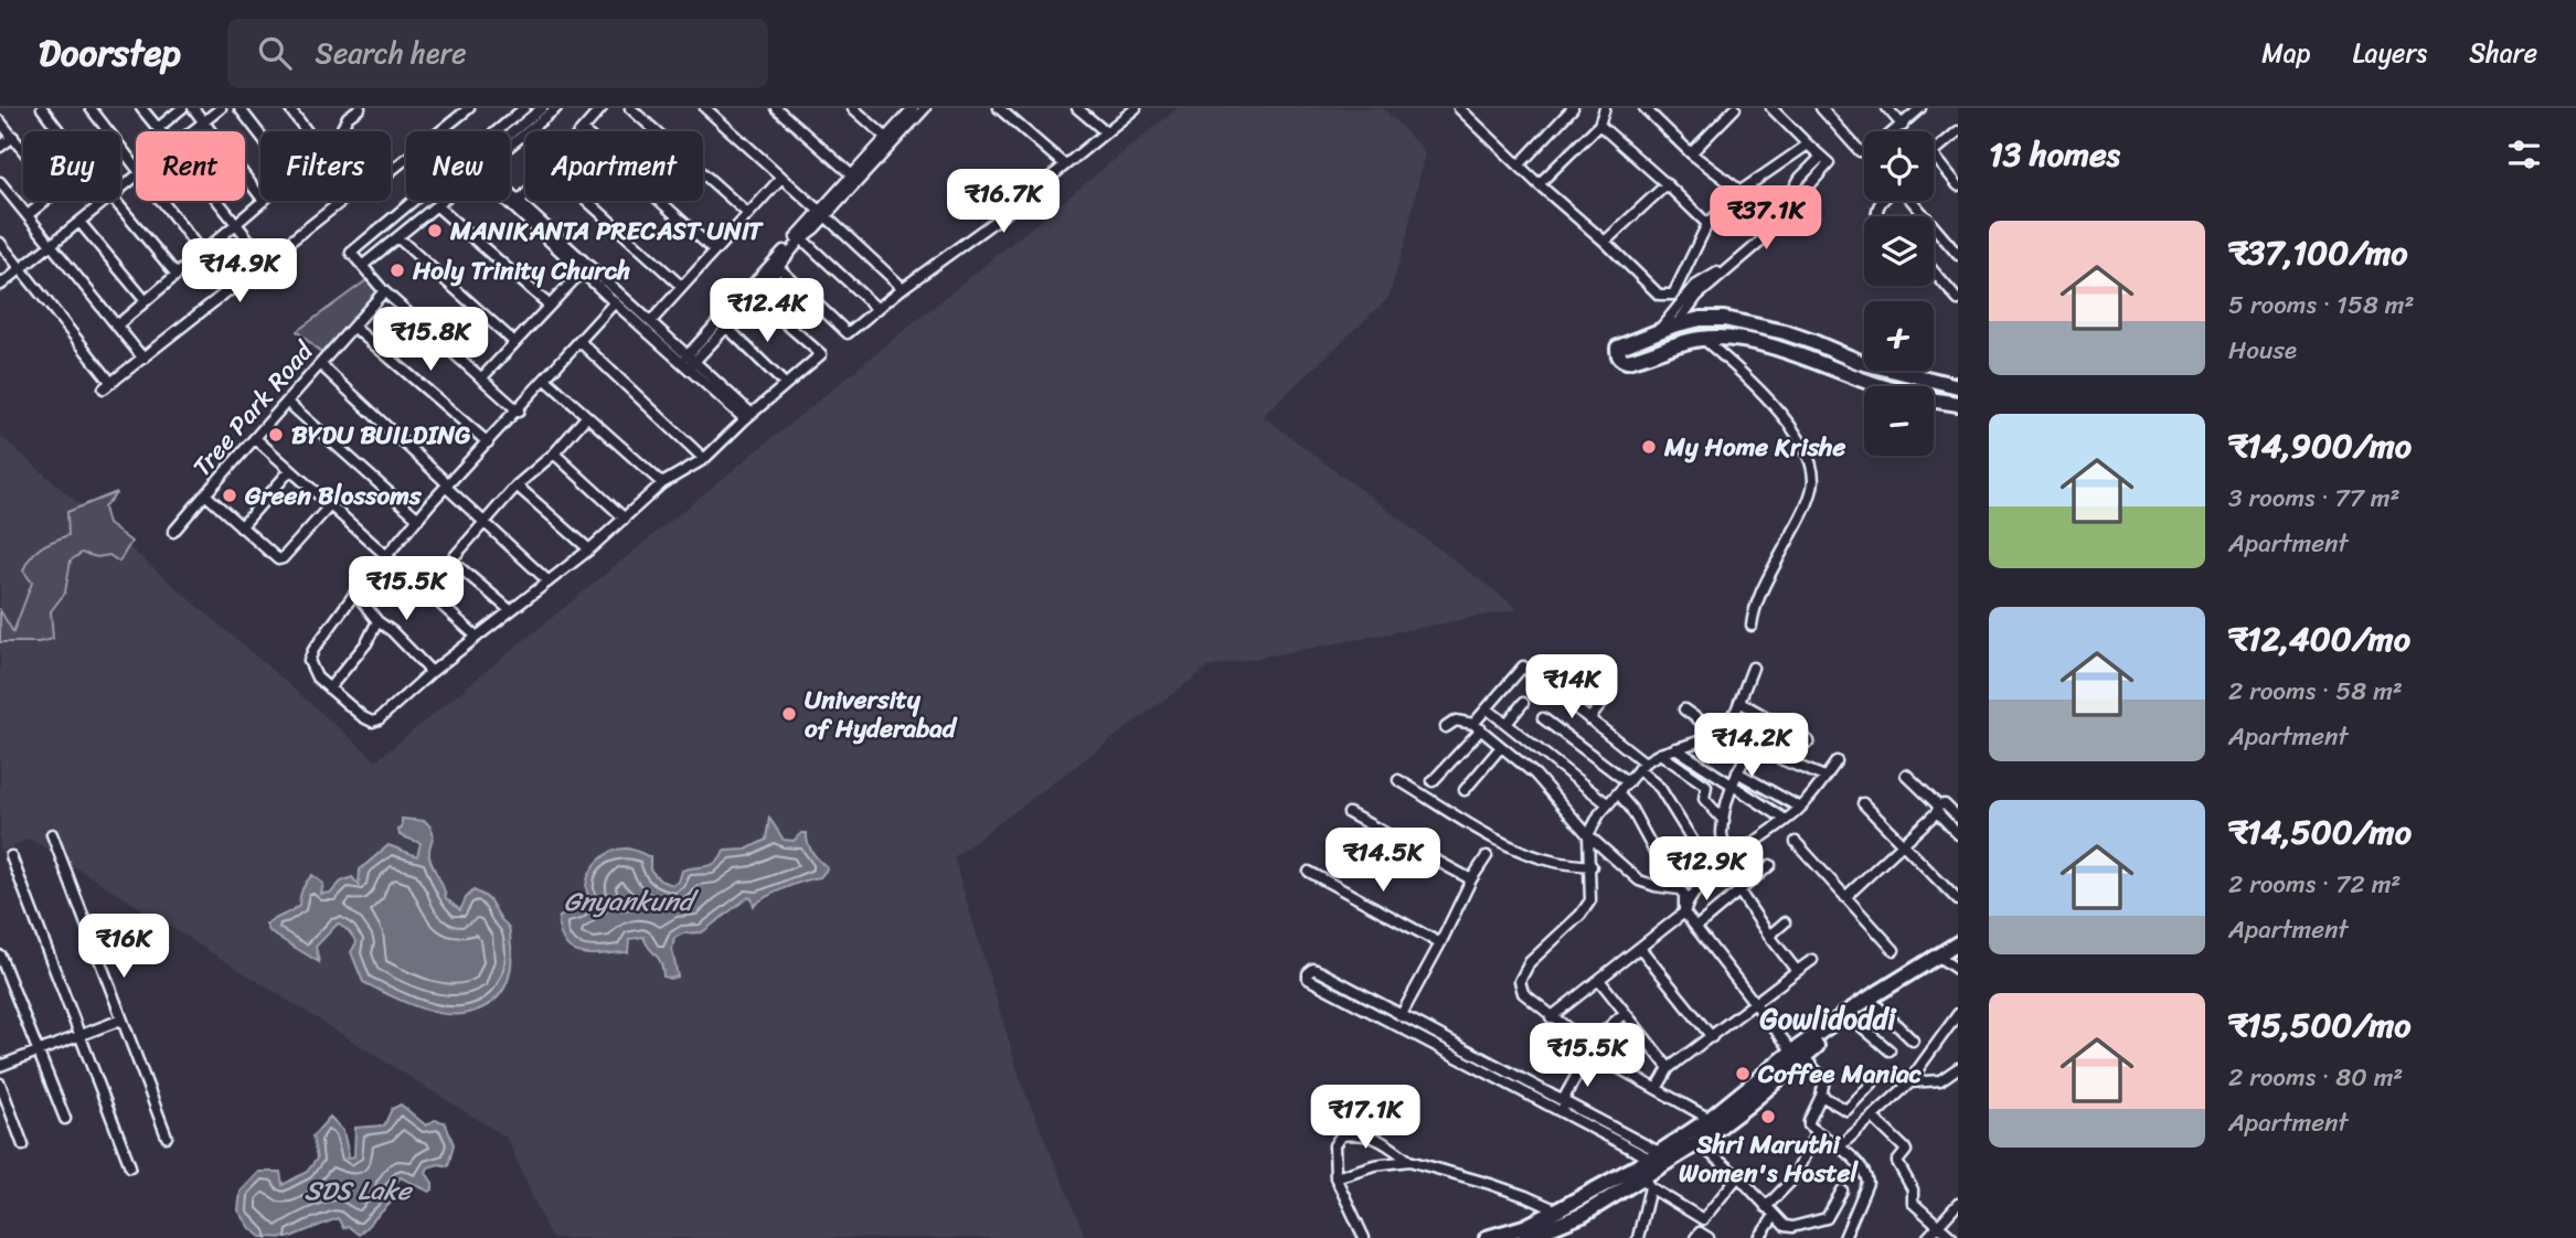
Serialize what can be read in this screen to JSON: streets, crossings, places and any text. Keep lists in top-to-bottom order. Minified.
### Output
{"streets":{"street":["Tree Park Road"]},"districts":["Gowlidoddi"],"water":["Gnyankund","SDS Lake"],"places":["MANIKANTA PRECAST UNIT","Holy Trinity Church","BYDU BUILDING","My Home Krishe","Green Blossoms","University of Hyderabad","Coffee Maniac","Shri Maruthi Women's Hostel"],"page":{"header":"Doorstep","search":"Search here","nav":["Map","Layers","Share"],"heading":"13 homes","map_buttons":["+","−"],"chip":["Buy","Rent","Filters","New","Apartment"],"price":["₹16.7K","₹37.1K","₹14.9K","₹12.4K","₹15.8K","₹15.5K","₹14K","₹14.2K","₹14.5K","₹12.9K","₹16K","₹15.5K","₹17.1K"],"list":[{"name":"₹37,100/mo","note":"5 rooms · 158 m² · House"},{"name":"₹14,900/mo","note":"3 rooms · 77 m² · Apartment"},{"name":"₹12,400/mo","note":"2 rooms · 58 m² · Apartment"},{"name":"₹14,500/mo","note":"2 rooms · 72 m² · Apartment"},{"name":"₹15,500/mo","note":"2 rooms · 80 m² · Apartment"}]}}
